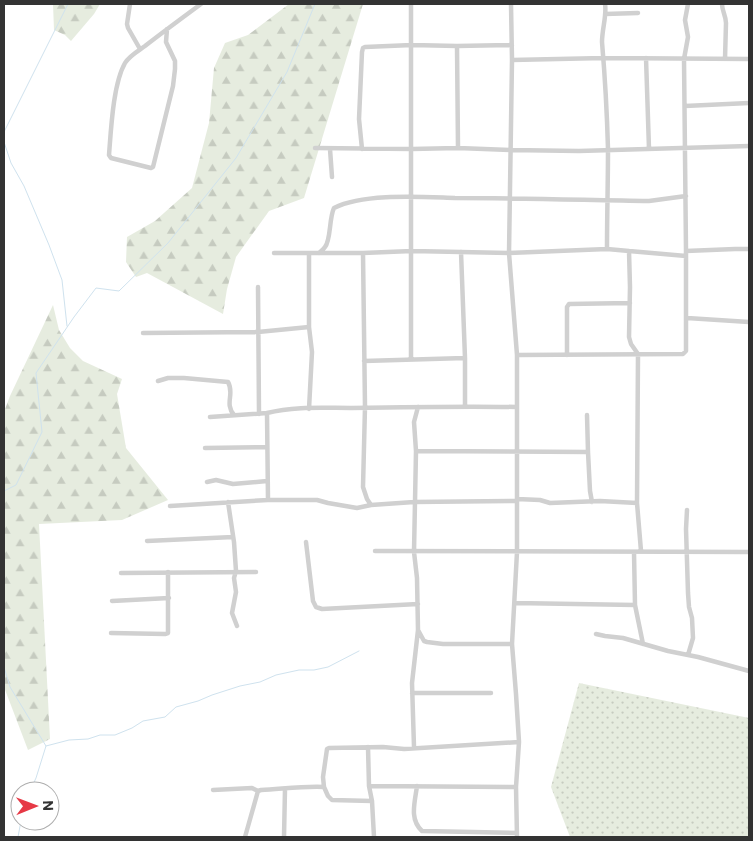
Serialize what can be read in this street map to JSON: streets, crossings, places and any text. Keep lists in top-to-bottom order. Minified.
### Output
{"north":"right"}
